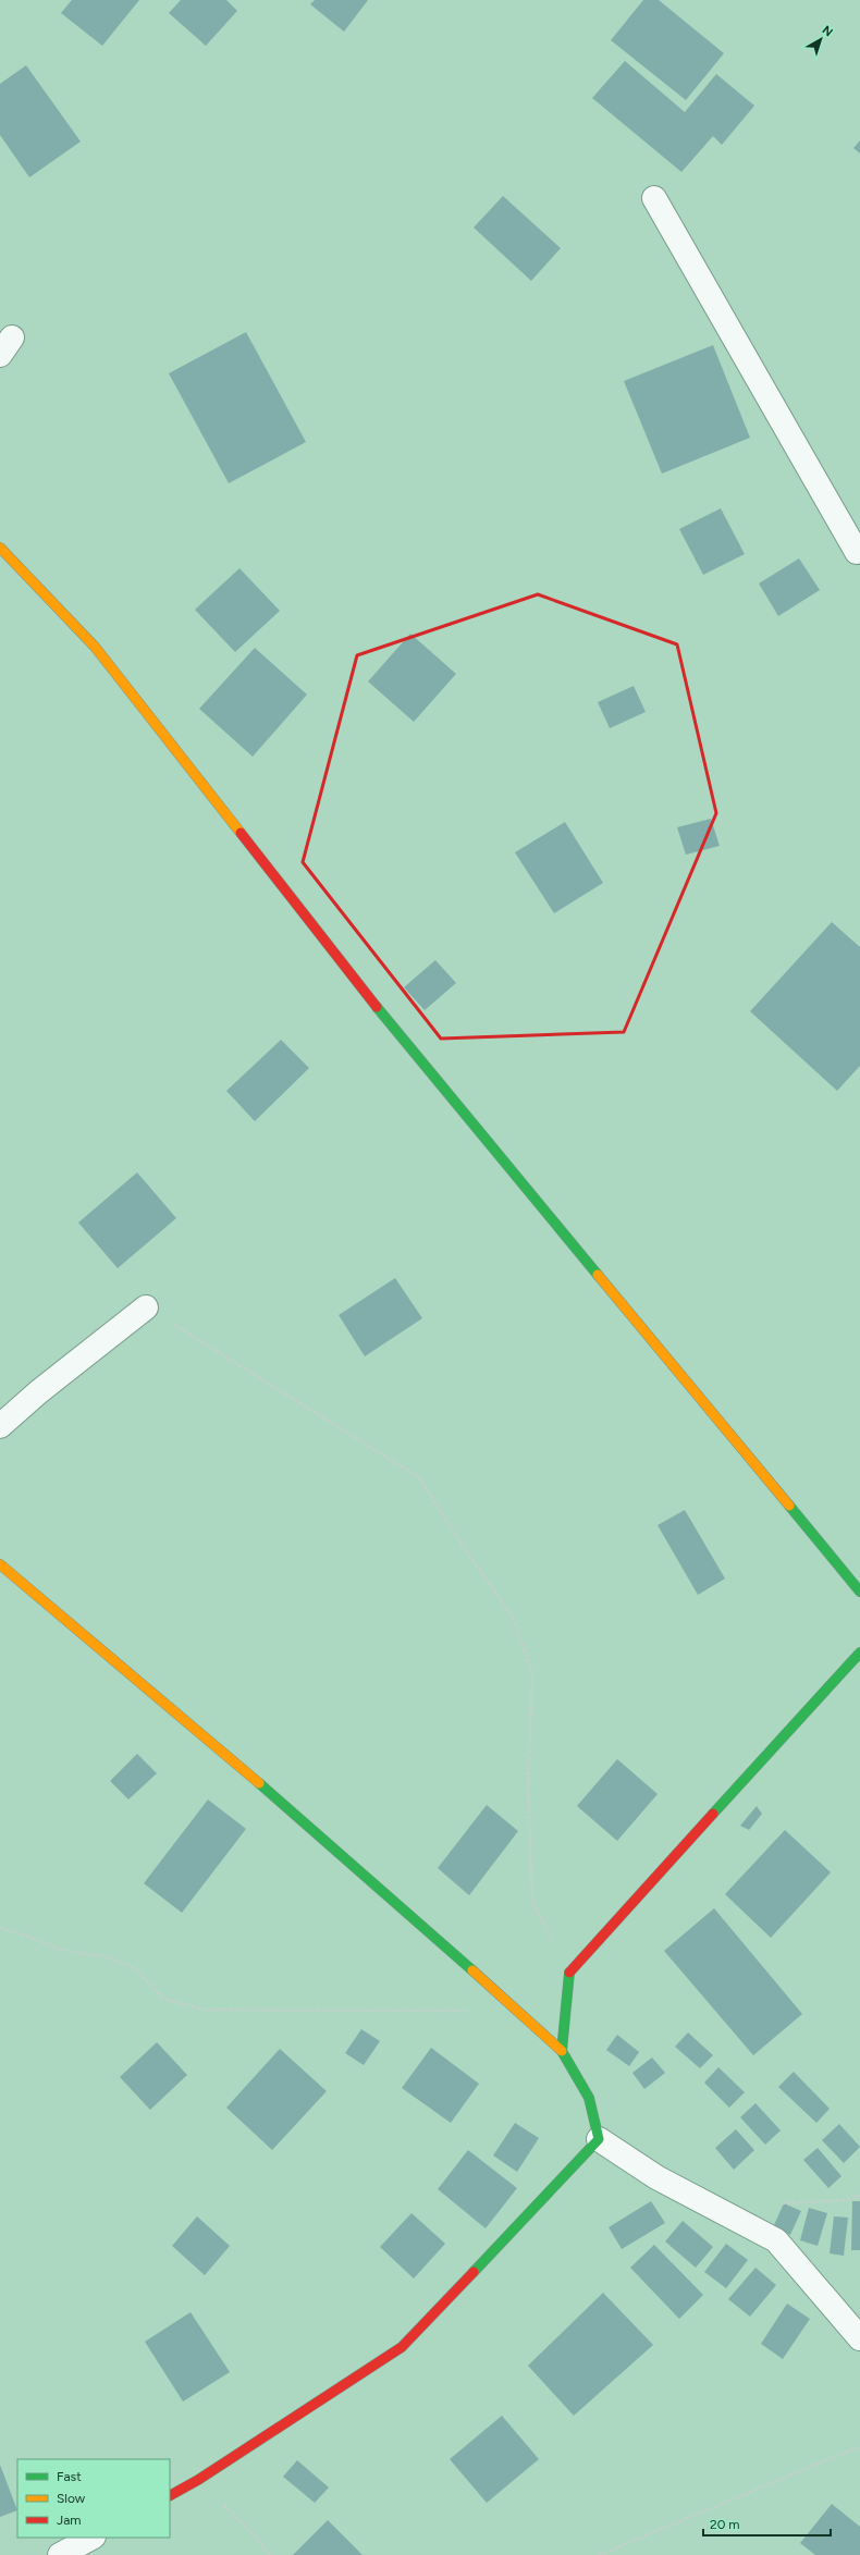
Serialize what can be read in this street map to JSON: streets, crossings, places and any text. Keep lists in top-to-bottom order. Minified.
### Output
{"legend":["Fast","Slow","Jam"],"scale_bar":"20 m","north":"top right"}
